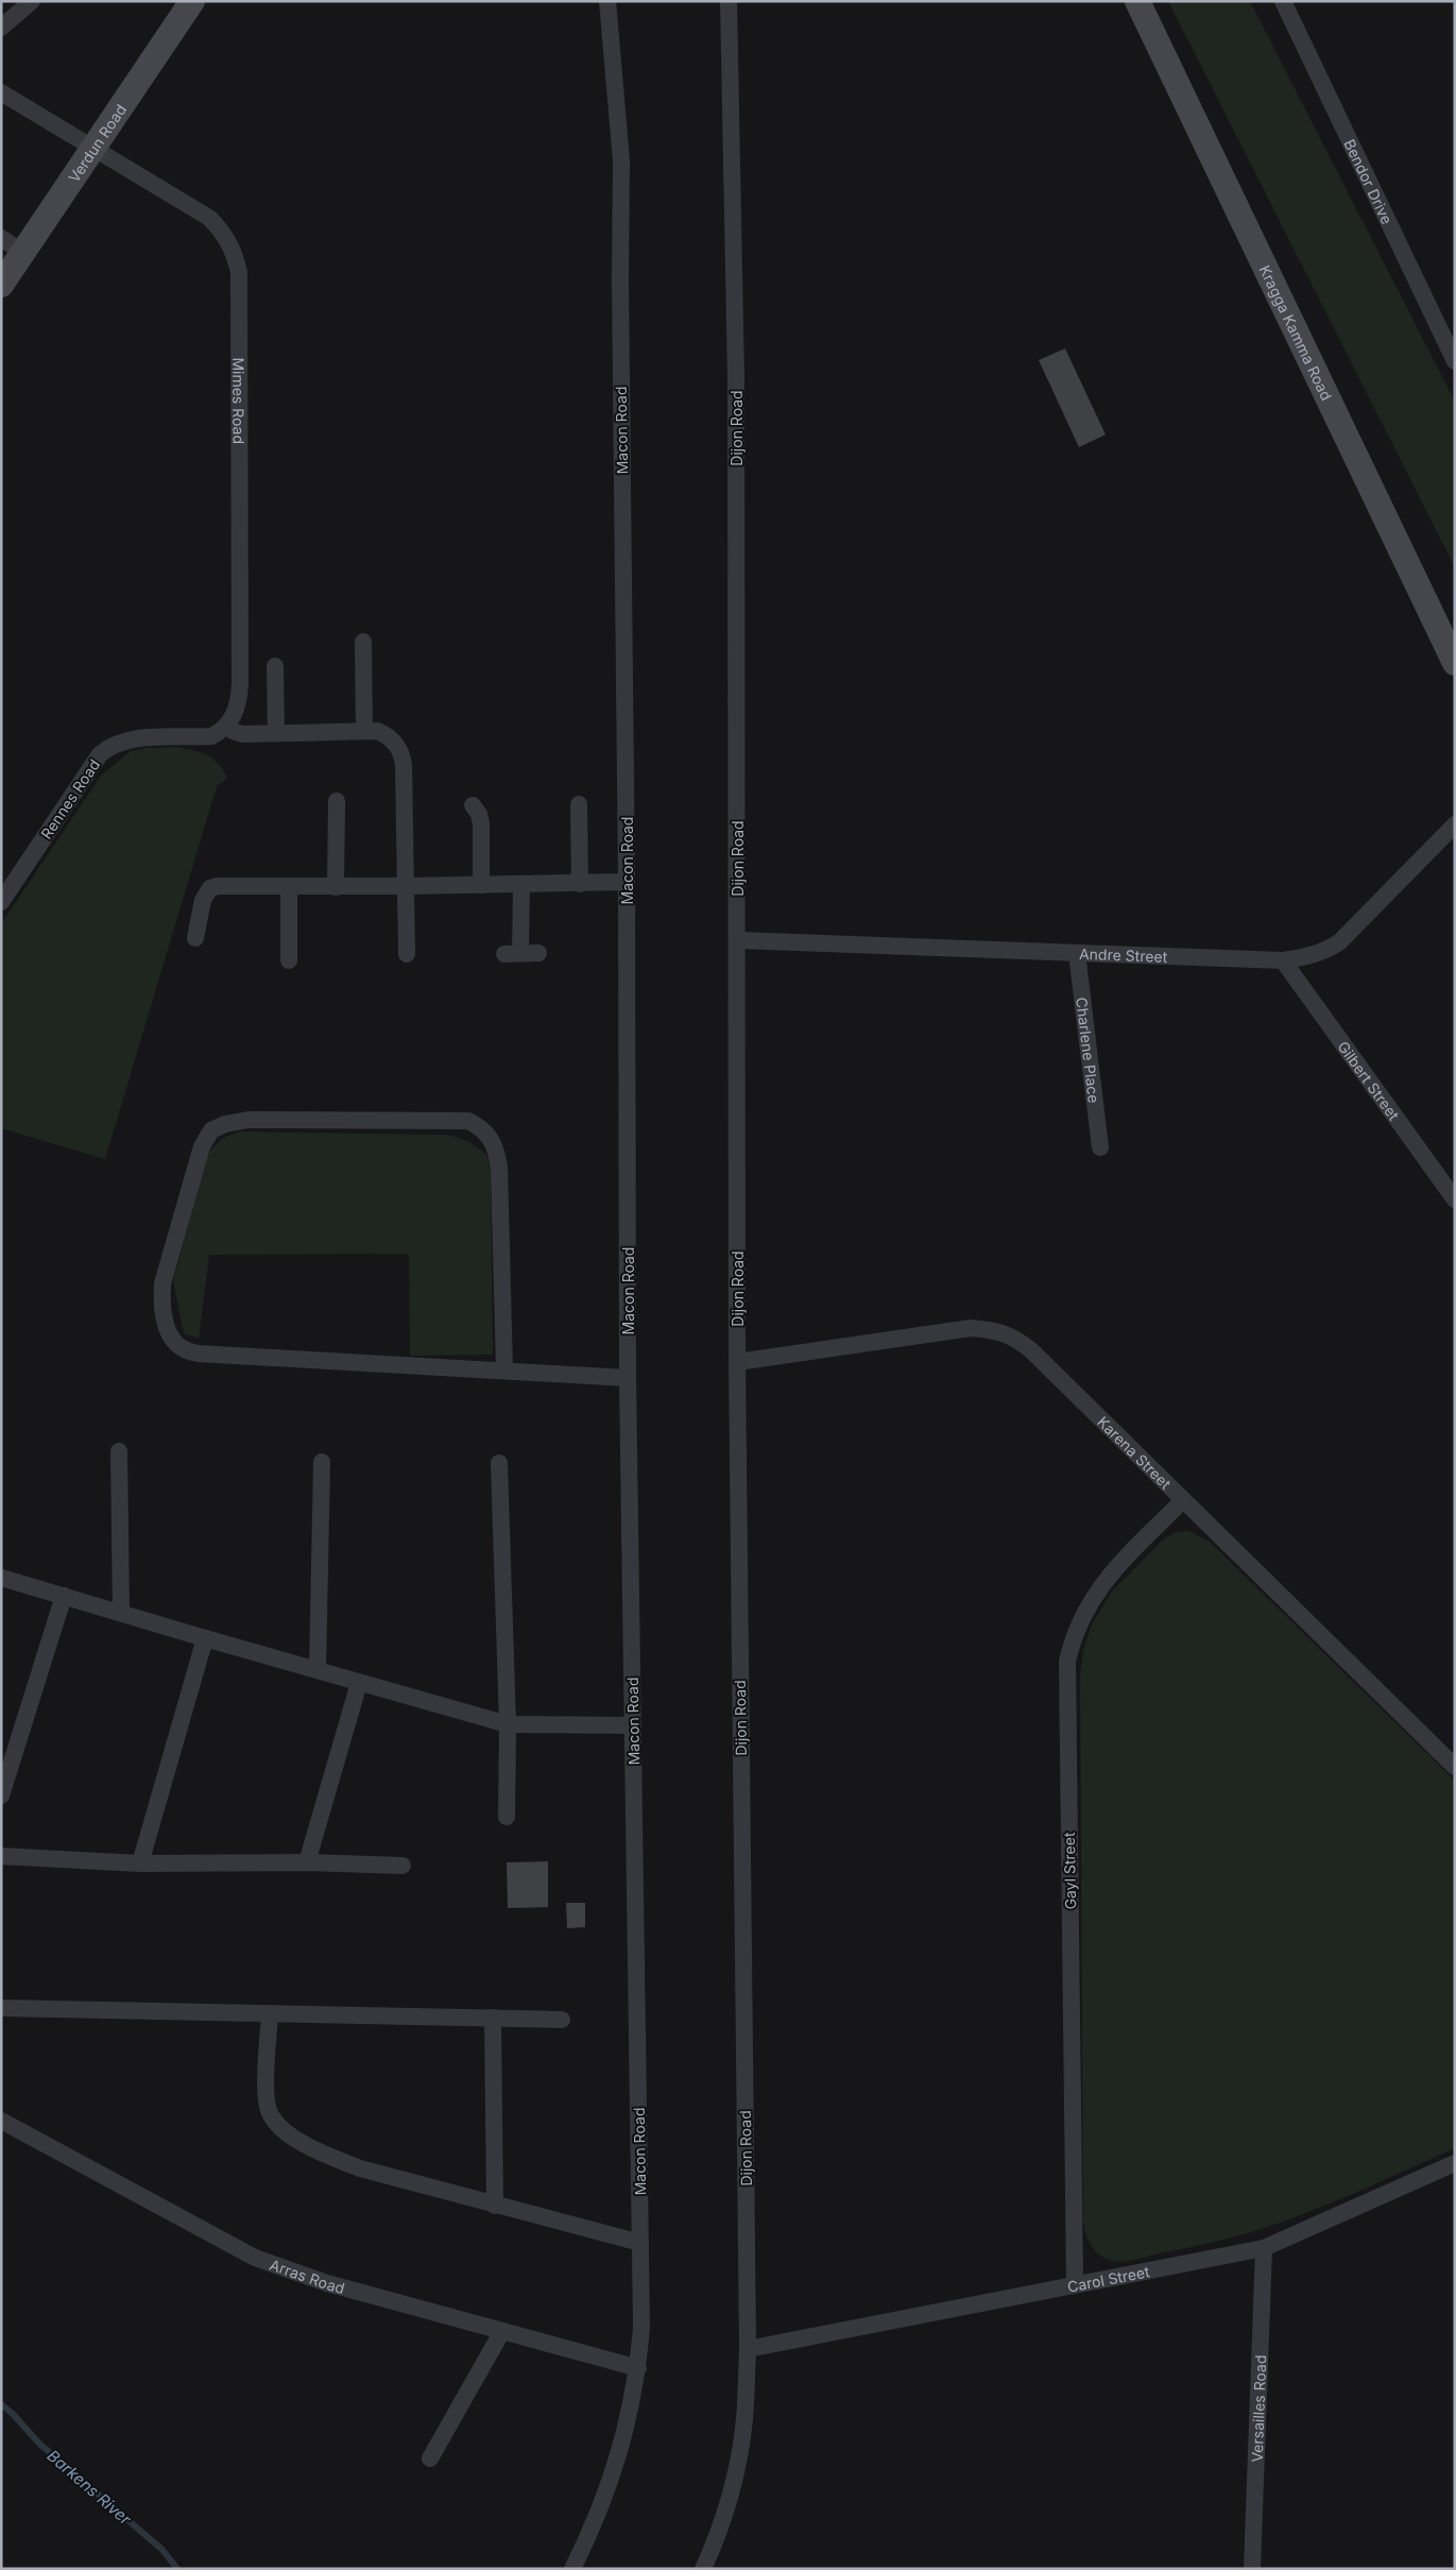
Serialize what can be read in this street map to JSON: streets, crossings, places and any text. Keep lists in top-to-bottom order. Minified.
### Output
{"streets":{"main road":["Verdun Road","Kragga Kamma Road"],"street":["Bendor Drive","Mimes Road","Dijon Road","Macon Road","Rennes Road","Andre Street","Charlene Place","Gilbert Street","Karena Street","Gayl Street","Arras Road","Carol Street","Versailles Road"]},"crossings":[["Verdun Road","Mimes Road"],["Mimes Road","Rennes Road"],["Dijon Road","Andre Street"],["Dijon Road","Karena Street"],["Dijon Road","Carol Street"],["Macon Road","Arras Road"],["Andre Street","Charlene Place"],["Andre Street","Gilbert Street"],["Karena Street","Gayl Street"],["Gayl Street","Carol Street"],["Carol Street","Versailles Road"]],"water":["Barkens River"]}
